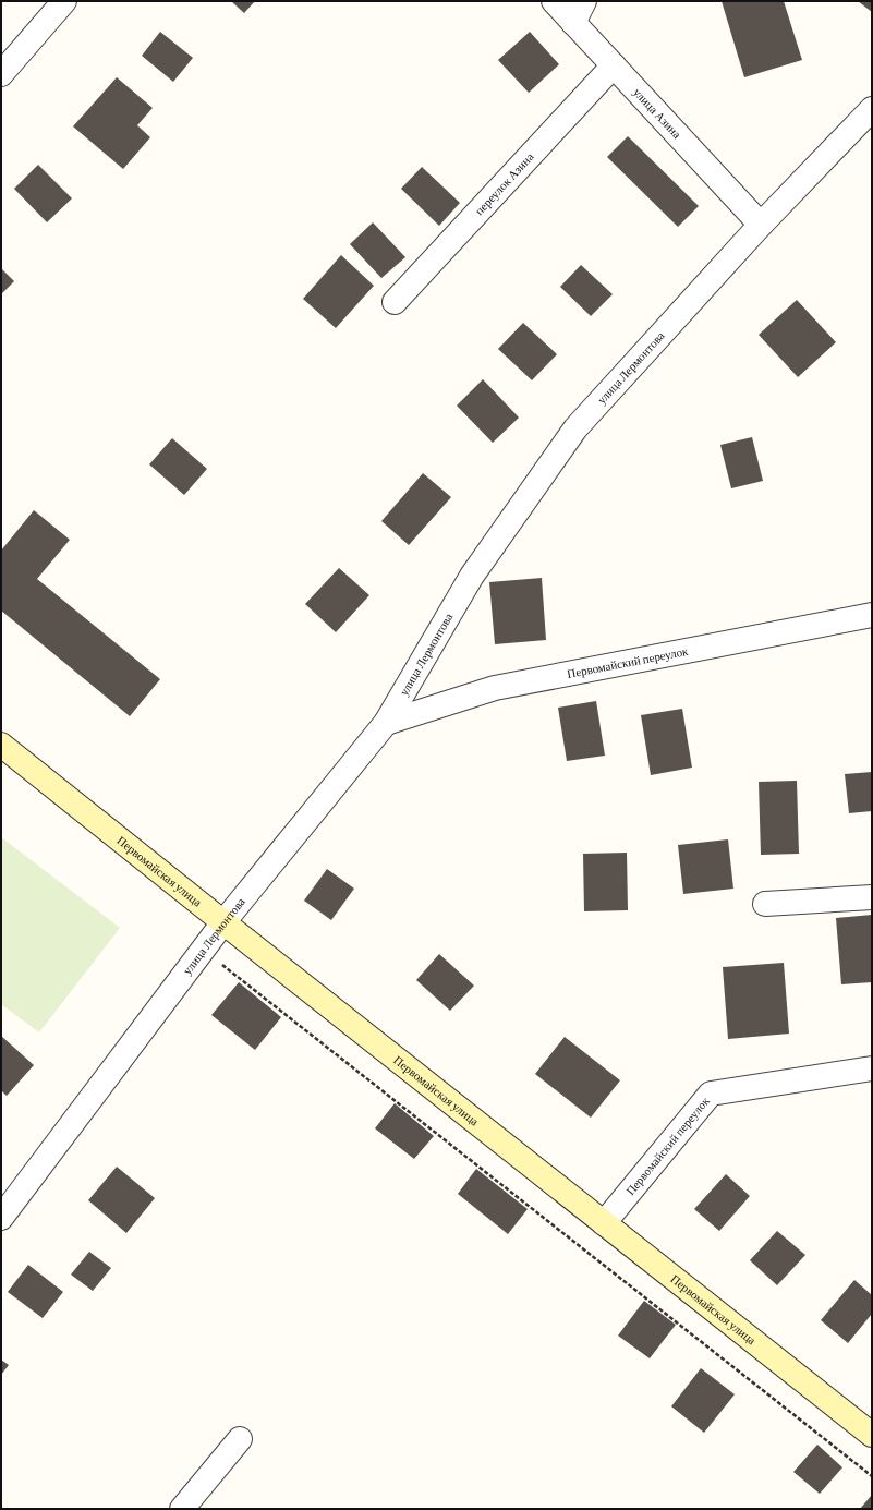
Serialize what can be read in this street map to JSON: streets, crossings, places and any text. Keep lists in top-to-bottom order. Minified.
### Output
{"streets":{"street":["улица Азина","переулок Азина","улица Лермонтова","Первомайский переулок","Первомайская улица"]},"crossings":[["улица Азина","переулок Азина"],["улица Азина","улица Лермонтова"],["улица Лермонтова","Первомайский переулок"],["улица Лермонтова","Первомайская улица"],["Первомайский переулок","Первомайская улица"]]}
